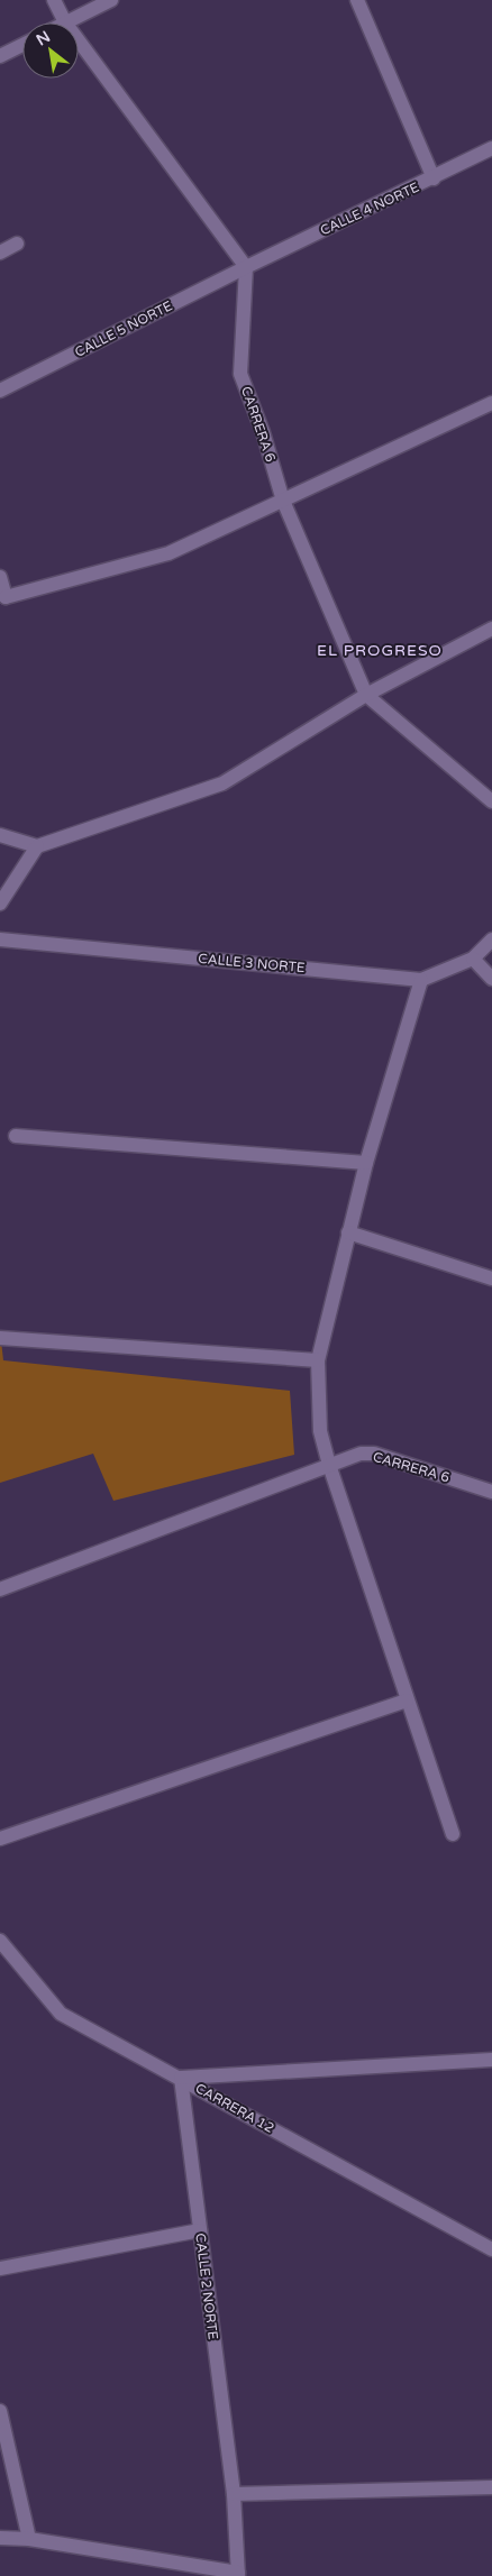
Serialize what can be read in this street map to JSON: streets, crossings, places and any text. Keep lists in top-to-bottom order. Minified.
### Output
{"streets":{"street":["CALLE 4 NORTE","CALLE 5 NORTE","CARRERA 6","CALLE 3 NORTE","CARRERA 12","CALLE 2 NORTE"]},"crossings":[["CALLE 4 NORTE","CALLE 5 NORTE"],["CALLE 4 NORTE","CARRERA 6"],["CALLE 5 NORTE","CARRERA 6"],["CARRERA 12","CALLE 2 NORTE"]],"districts":["EL PROGRESO"],"north":"top left"}
